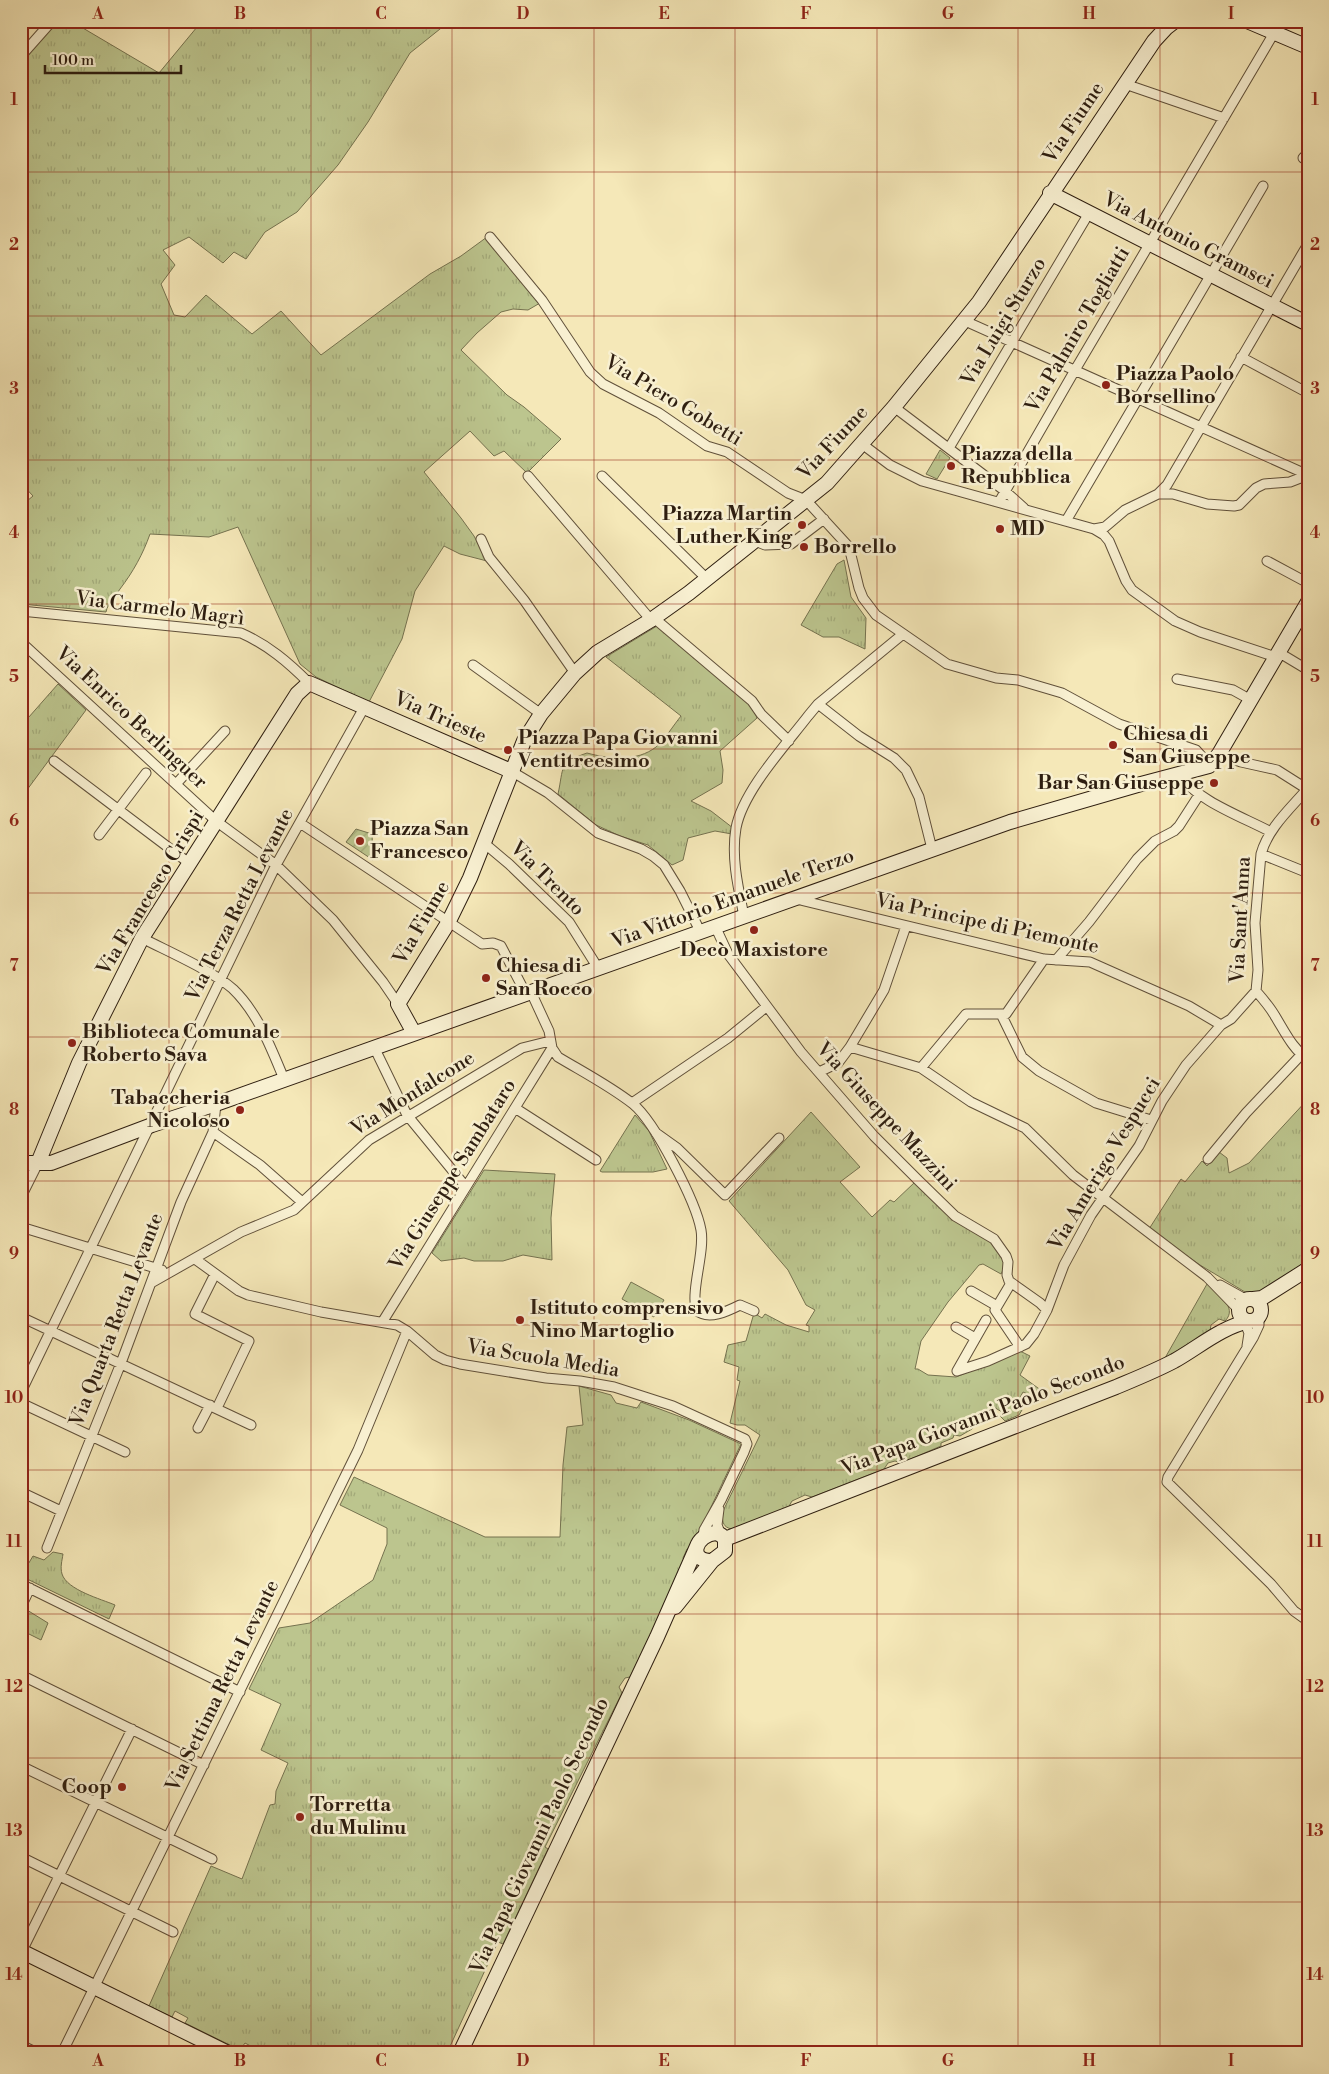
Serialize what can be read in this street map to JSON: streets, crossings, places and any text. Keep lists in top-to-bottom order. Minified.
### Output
{"streets":{"street":["Via Fiume","Via Antonio Gramsci","Via Luigi Sturzo","Via Palmiro Togliatti","Via Piero Gobetti","Via Carmelo Magrì","Via Enrico Berlinguer","Via Trieste","Via Trento","Via Francesco Crispi","Via Vittorio Emanuele Terzo","Via Terza Retta Levante","Via Sant'Anna","Via Principe di Piemonte","Via Monfalcone","Via Giuseppe Mazzini","Via Amerigo Vespucci","Via Giuseppe Sambataro","Via Quarta Retta Levante","Via Scuola Media","Via Papa Giovanni Paolo Secondo","Via Settima Retta Levante"]},"crossings":[["Via Fiume","Via Antonio Gramsci"],["Via Fiume","Via Piero Gobetti"],["Via Fiume","Via Enrico Berlinguer"],["Via Fiume","Via Trieste"],["Via Fiume","Via Trento"],["Via Antonio Gramsci","Via Luigi Sturzo"],["Via Antonio Gramsci","Via Palmiro Togliatti"],["Via Carmelo Magrì","Via Trieste"],["Via Carmelo Magrì","Via Francesco Crispi"],["Via Enrico Berlinguer","Via Francesco Crispi"],["Via Enrico Berlinguer","Via Terza Retta Levante"],["Via Trieste","Via Francesco Crispi"],["Via Trieste","Via Vittorio Emanuele Terzo"],["Via Trieste","Via Terza Retta Levante"],["Via Trento","Via Vittorio Emanuele Terzo"],["Via Francesco Crispi","Via Vittorio Emanuele Terzo"],["Via Vittorio Emanuele Terzo","Via Terza Retta Levante"],["Via Vittorio Emanuele Terzo","Via Principe di Piemonte"],["Via Vittorio Emanuele Terzo","Via Giuseppe Mazzini"],["Via Vittorio Emanuele Terzo","Via Quarta Retta Levante"],["Via Sant'Anna","Via Principe di Piemonte"],["Via Sant'Anna","Via Amerigo Vespucci"],["Via Principe di Piemonte","Via Amerigo Vespucci"],["Via Monfalcone","Via Giuseppe Sambataro"],["Via Monfalcone","Via Quarta Retta Levante"],["Via Monfalcone","Via Scuola Media"],["Via Giuseppe Sambataro","Via Scuola Media"],["Via Scuola Media","Via Settima Retta Levante"]],"places":["Piazza Paolo Borsellino","Piazza della Repubblica","Piazza Martin Luther King","MD","Borrello","Chiesa di San Giuseppe","Piazza Papa Giovanni Ventitreesimo","Bar San Giuseppe","Piazza San Francesco","Decò Maxistore","Chiesa di San Rocco","Biblioteca Comunale Roberto Sava","Tabaccheria Nicoloso","Istituto comprensivo Nino Martoglio","Coop","Torretta du Mulinu"],"scale_bar":"100 m","grid":{"columns":["A","B","C","D","E","F","G","H","I"],"rows":["1","2","3","4","5","6","7","8","9","10","11","12","13","14"]}}
